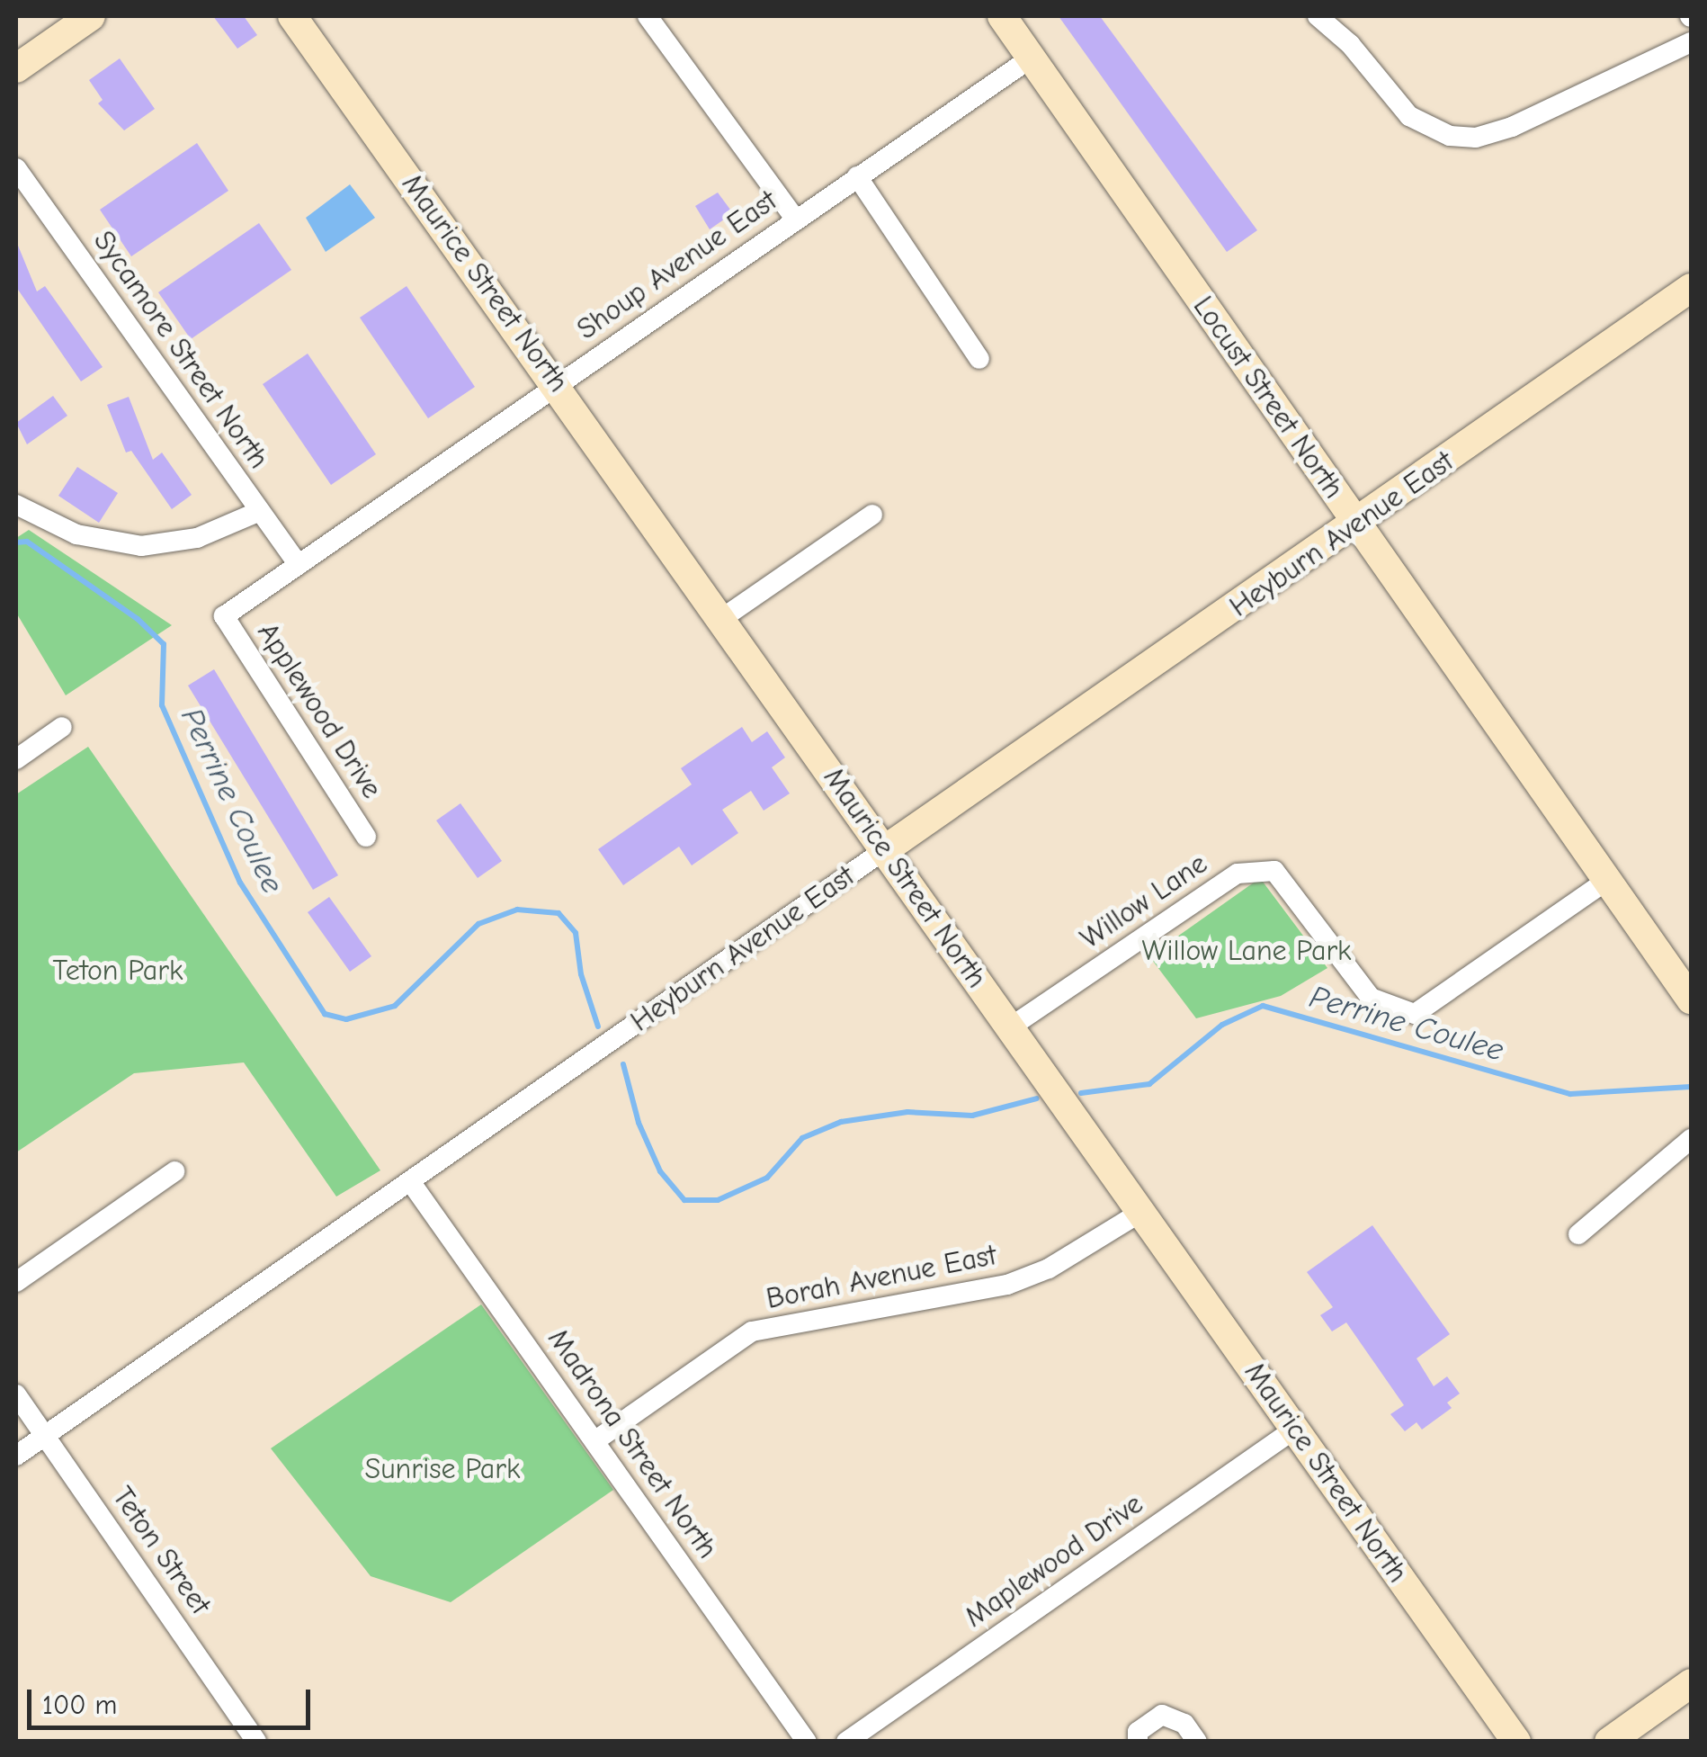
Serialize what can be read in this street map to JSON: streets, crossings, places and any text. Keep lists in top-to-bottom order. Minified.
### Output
{"streets":{"street":["Shoup Avenue East","Maurice Street North","Sycamore Street North","Locust Street North","Heyburn Avenue East","Applewood Drive","Willow Lane","Borah Avenue East","Madrona Street North","Teton Street","Maplewood Drive"]},"crossings":[["Shoup Avenue East","Maurice Street North"],["Shoup Avenue East","Sycamore Street North"],["Shoup Avenue East","Locust Street North"],["Shoup Avenue East","Applewood Drive"],["Maurice Street North","Heyburn Avenue East"],["Maurice Street North","Willow Lane"],["Maurice Street North","Borah Avenue East"],["Maurice Street North","Maplewood Drive"],["Locust Street North","Heyburn Avenue East"],["Locust Street North","Willow Lane"],["Heyburn Avenue East","Madrona Street North"],["Heyburn Avenue East","Teton Street"],["Borah Avenue East","Madrona Street North"]],"water":["Perrine Coulee"],"parks":["Willow Lane Park","Teton Park","Sunrise Park"],"scale_bar":"100 m"}
